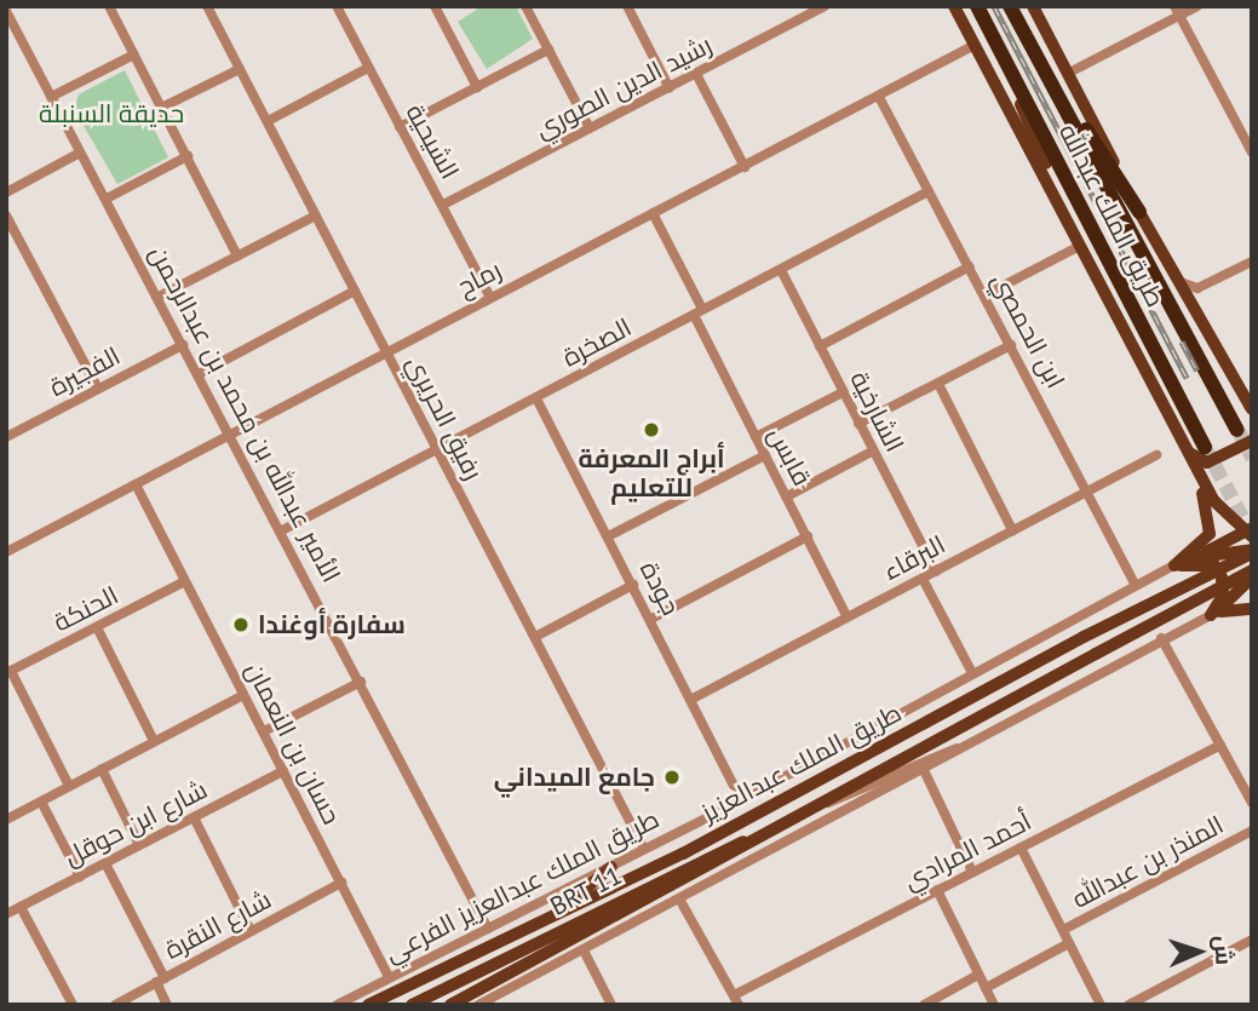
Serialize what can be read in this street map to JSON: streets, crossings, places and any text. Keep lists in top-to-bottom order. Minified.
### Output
{"streets":{"highway":["طريق الملك عبدالله"],"main road":["طريق الملك عبدالعزيز","BRT 11"],"street":["رشيد الدين الصوري","الشيحية","رماح","ابن الحمصي","الصخرة","الفجيرة","الشارخية","الأمير عبدالله بن محمد بن عبدالرحمن","رفيق الحريري","قابس","البرقاء","جودة","الحنكة","حسان بن النعمان","شارع ابن حوقل","أحمد المرادي","المنذر بن عبدالله","طريق الملك عبدالعزيز الفرعي","شارع النقرة"]},"crossings":[["رشيد الدين الصوري","الشيحية"],["الشيحية","رماح"],["طريق الملك عبدالله","رماح"],["رماح","ابن الحمصي"],["رماح","الأمير عبدالله بن محمد بن عبدالرحمن"],["رماح","رفيق الحريري"],["رماح","قابس"],["رماح","حسان بن النعمان"],["ابن الحمصي","الصخرة"],["ابن الحمصي","البرقاء"],["ابن الحمصي","طريق الملك عبدالعزيز الفرعي"],["الصخرة","الشارخية"],["الصخرة","الأمير عبدالله بن محمد بن عبدالرحمن"],["الصخرة","رفيق الحريري"],["الصخرة","قابس"],["الصخرة","جودة"],["الفجيرة","الأمير عبدالله بن محمد بن عبدالرحمن"],["الشارخية","البرقاء"],["الأمير عبدالله بن محمد بن عبدالرحمن","طريق الملك عبدالعزيز الفرعي"],["رفيق الحريري","طريق الملك عبدالعزيز الفرعي"],["قابس","البرقاء"],["البرقاء","جودة"],["جودة","طريق الملك عبدالعزيز الفرعي"],["الحنكة","حسان بن النعمان"],["حسان بن النعمان","شارع ابن حوقل"],["حسان بن النعمان","طريق الملك عبدالعزيز الفرعي"],["حسان بن النعمان","شارع النقرة"],["طريق الملك عبدالعزيز","BRT 11"]],"parks":["حديقة السنبلة"],"places":["أبراج المعرفة للتعليم","سفارة أوغندا","جامع الميداني"],"north":"right"}
